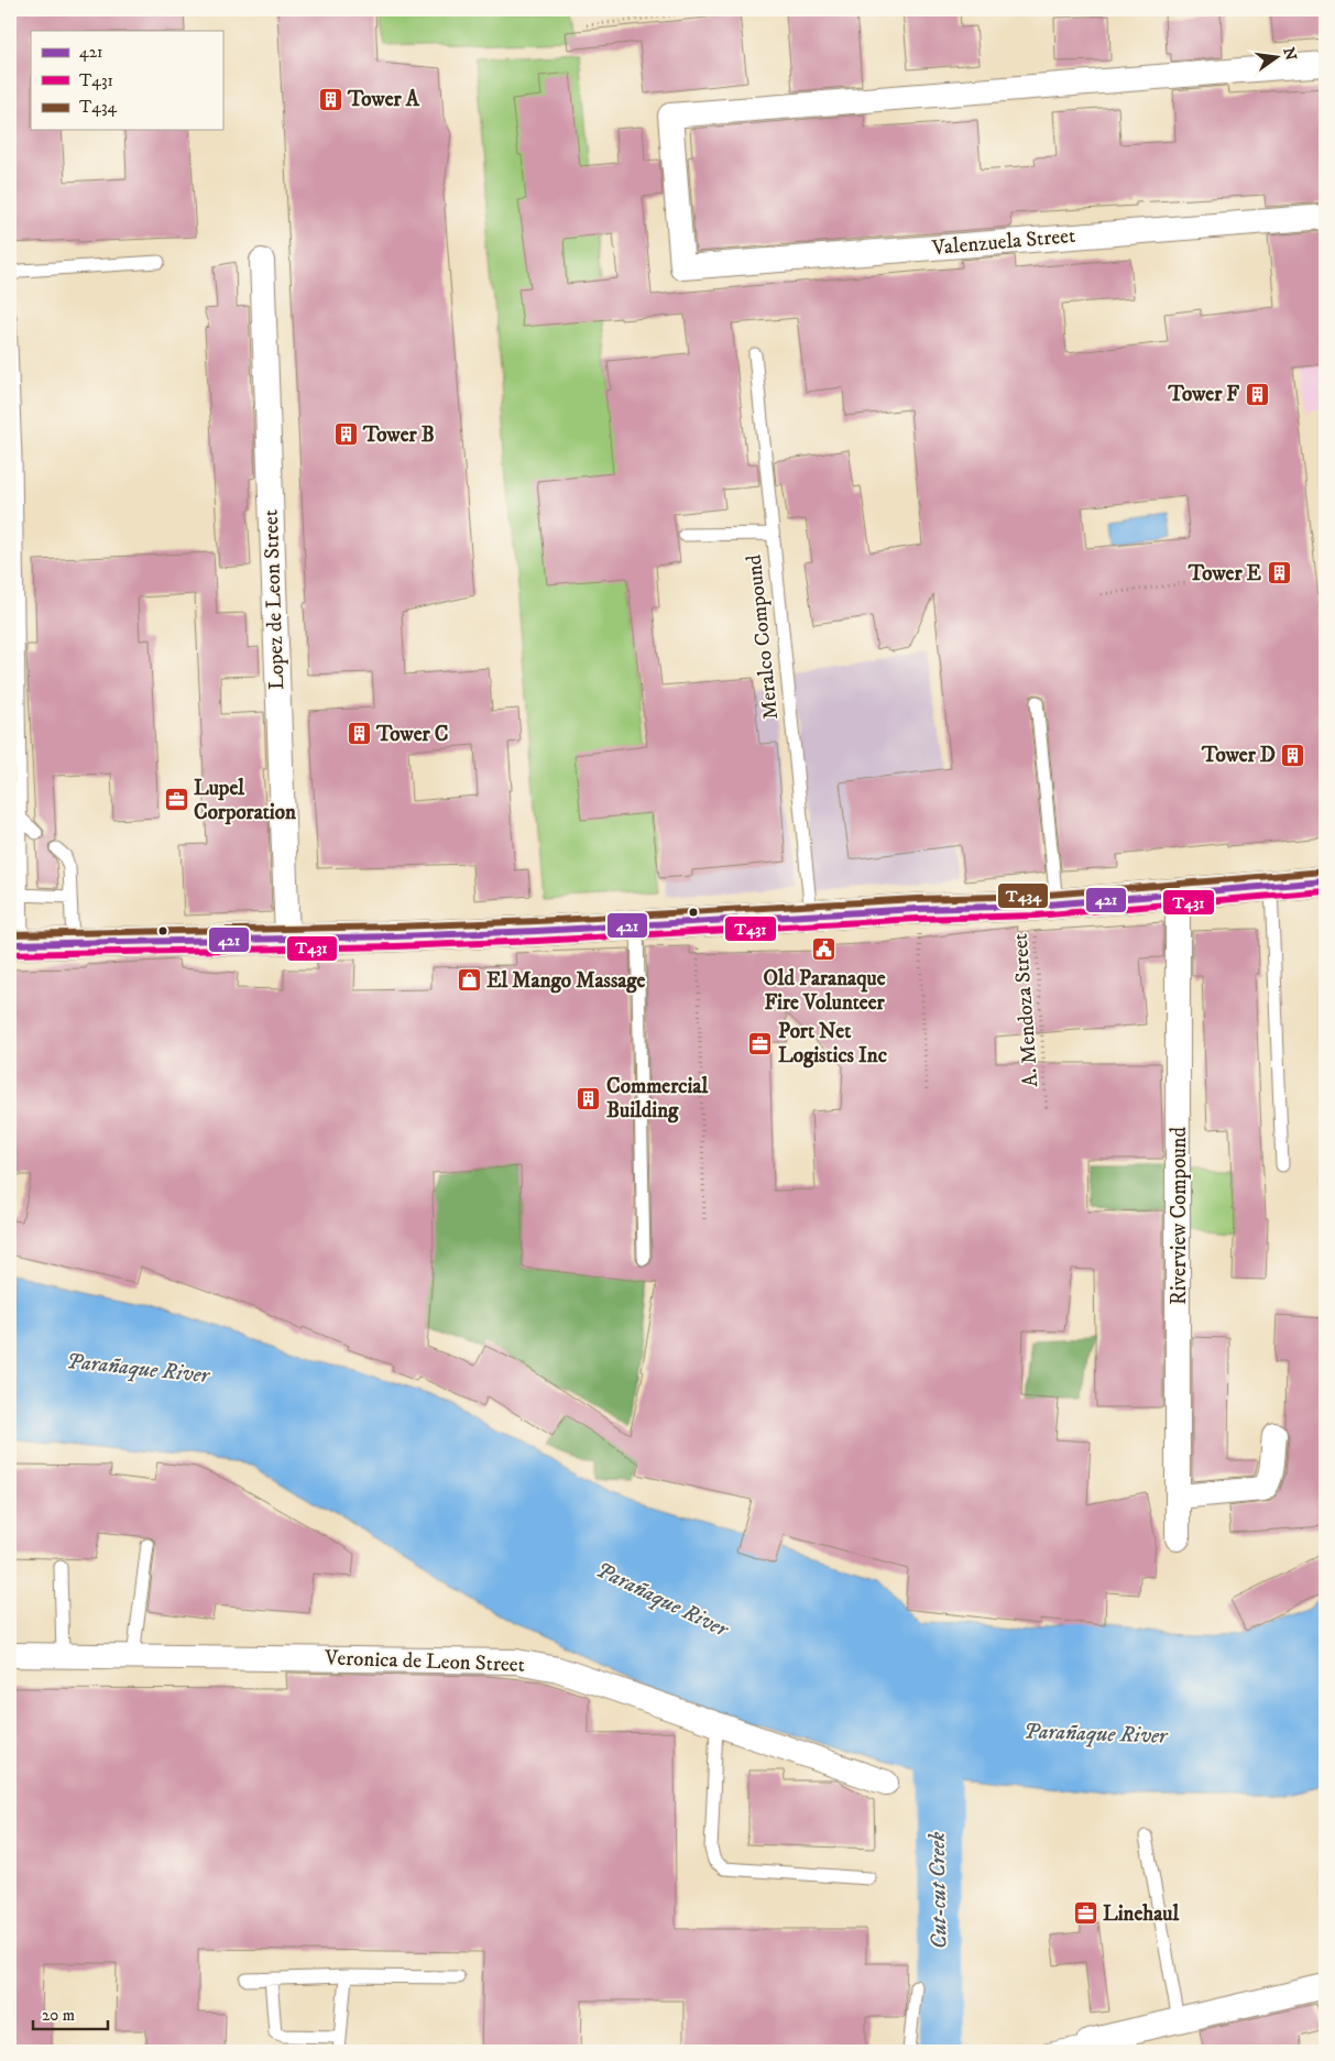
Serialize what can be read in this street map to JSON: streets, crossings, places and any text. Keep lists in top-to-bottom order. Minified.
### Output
{"streets":{"street":["Valenzuela Street","Lopez de Leon Street","Riverview Compound","Veronica de Leon Street"],"lane":["Meralco Compound"],"path":["A. Mendoza Street"]},"water":["Parañaque River","Cut-cut Creek"],"places":{"building":["Tower A","Tower F","Tower B","Tower E","Tower C","Tower D","Commercial Building"],"office":["Lupel Corporation","Port Net Logistics Inc","Linehaul"],"public building":["Old Paranaque Fire Volunteer"],"shop":["El Mango Massage"]},"lines":["transit line T434","transit line 421","transit line T431"],"legend":["421","T431","T434"],"scale_bar":"20 m","north":"right"}
